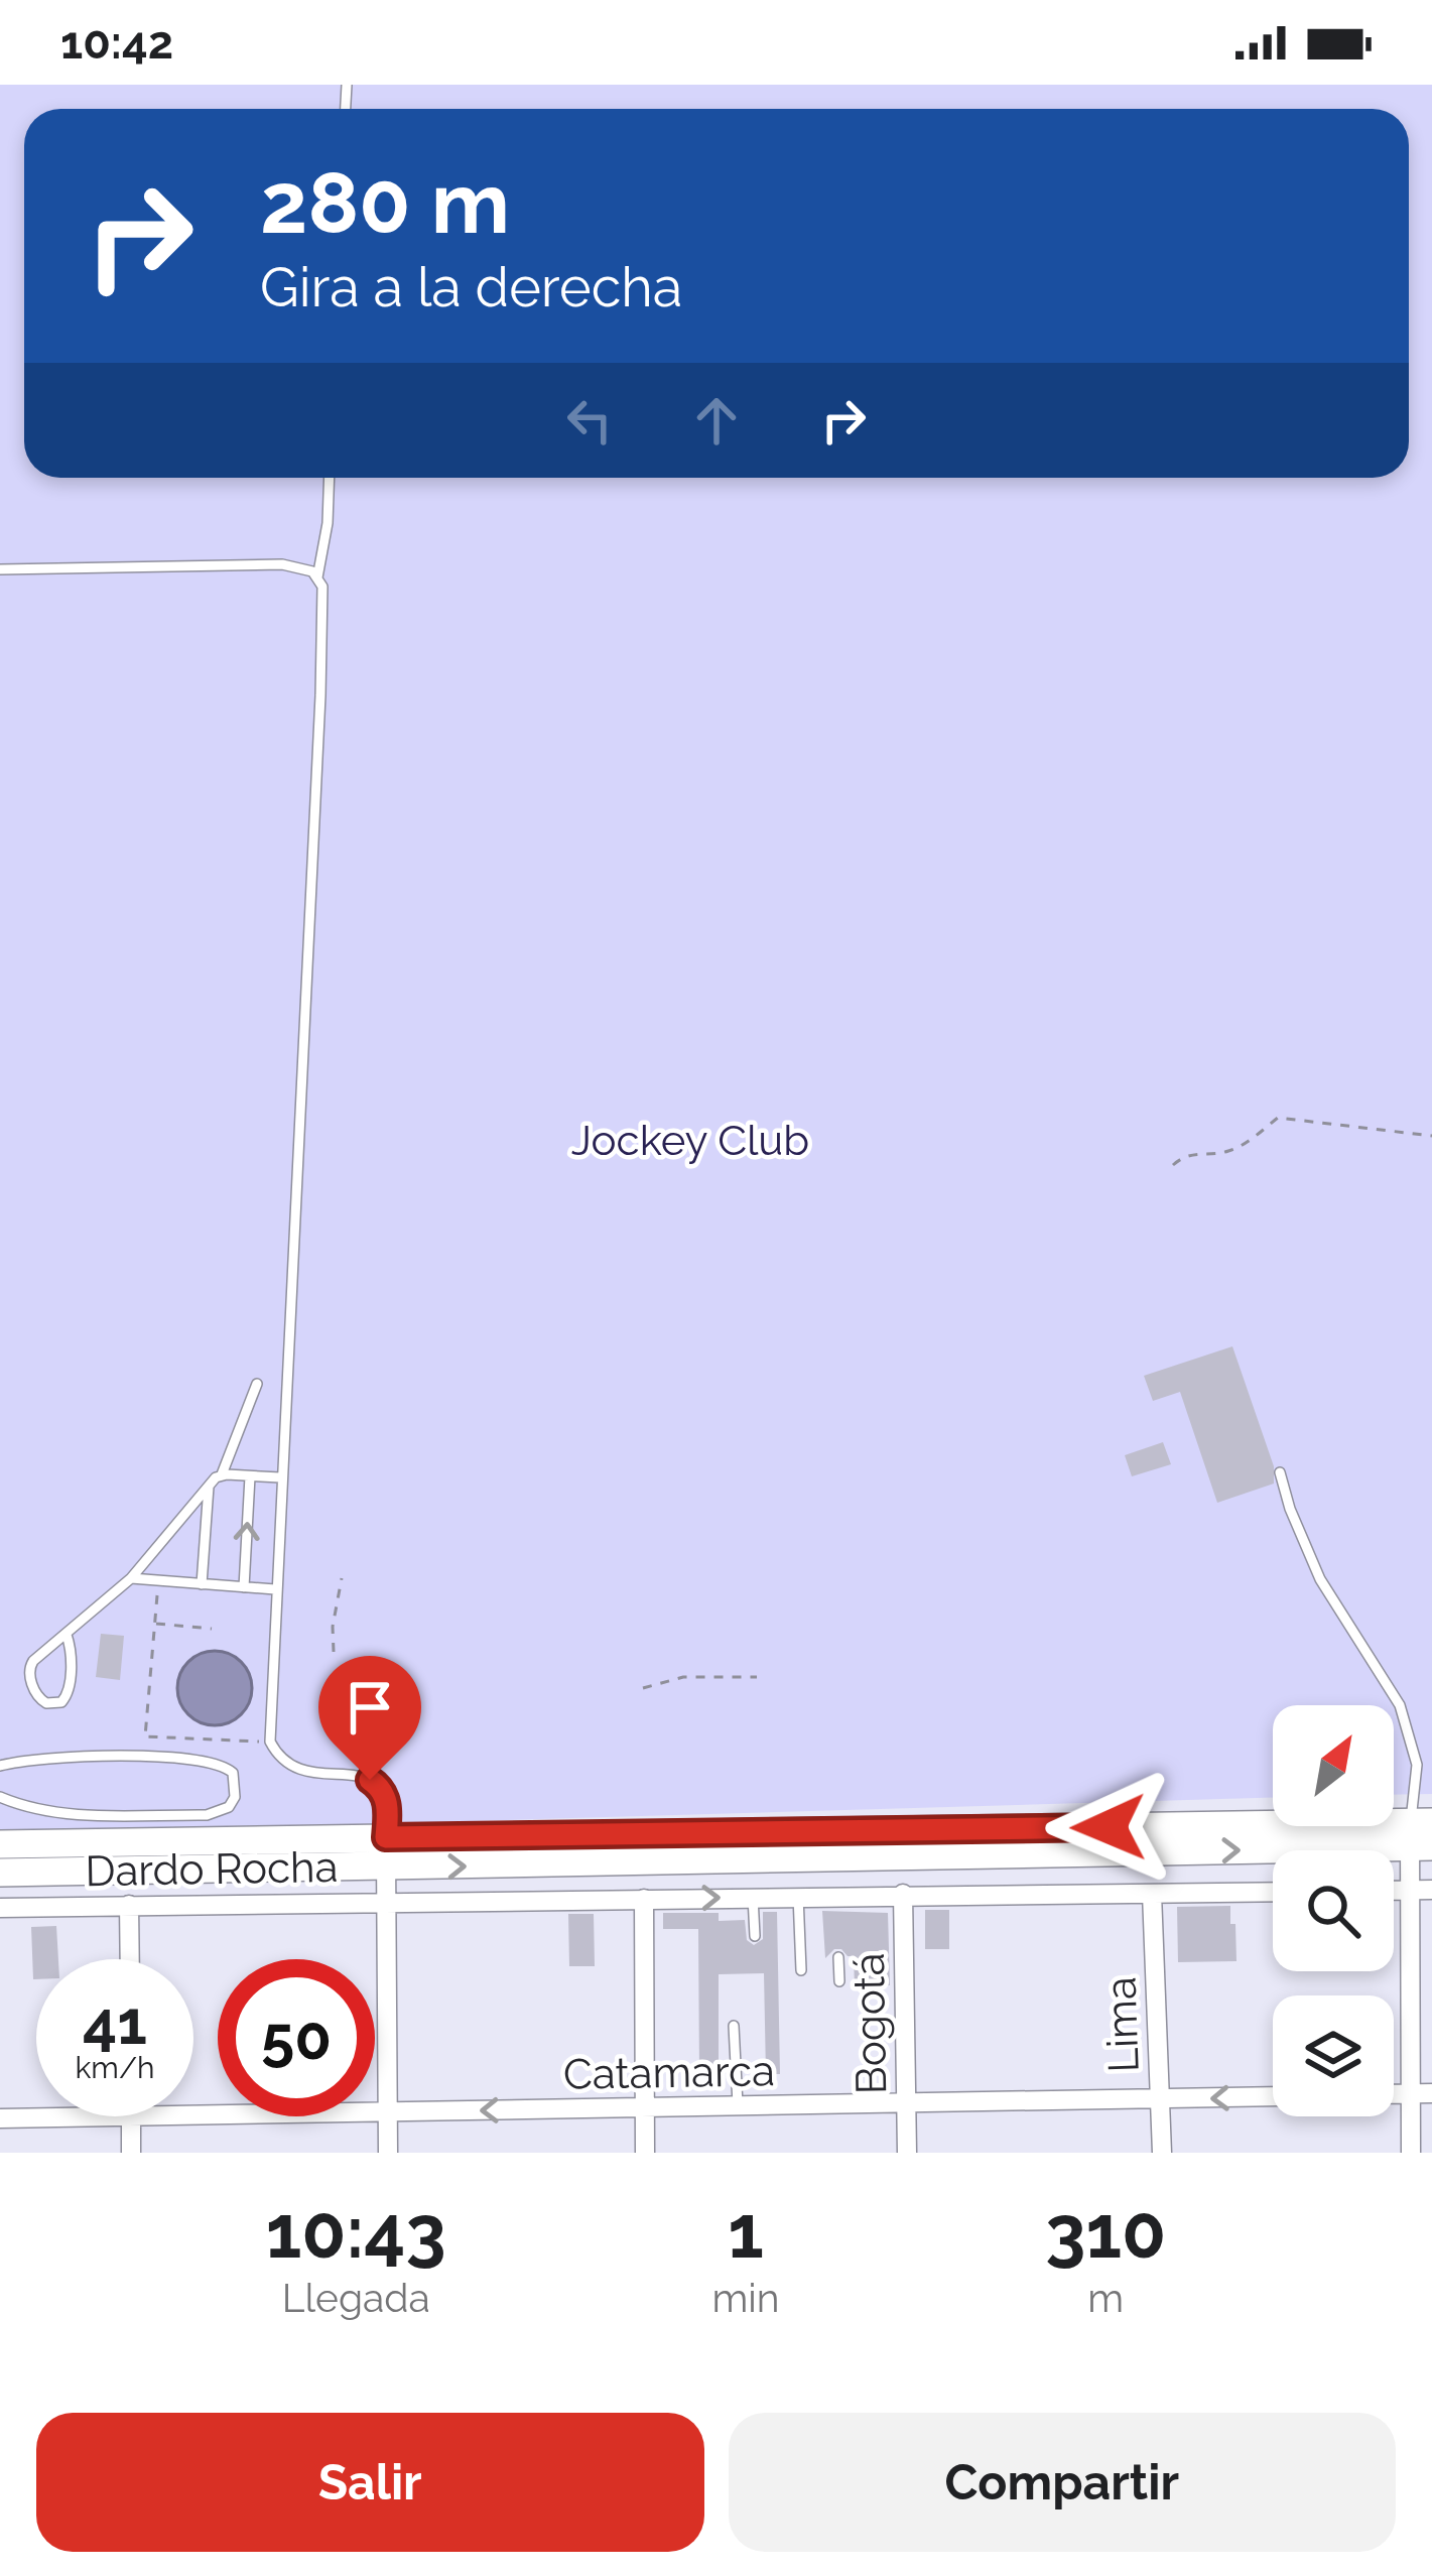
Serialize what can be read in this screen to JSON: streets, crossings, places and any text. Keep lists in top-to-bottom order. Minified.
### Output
{"streets":{"street":["Dardo Rocha","Bogotá","Lima","Catamarca"]},"crossings":[["Dardo Rocha","Bogotá"],["Dardo Rocha","Lima"],["Bogotá","Catamarca"],["Lima","Catamarca"]],"parks":["Jockey Club"],"north":"top right","page":{"status":"10:42","turn":["280 m","Gira a la derecha"],"speed":"41 km/h","limit":"50","eta":["10:43","Llegada","1","min","310","m"],"buttons":["Salir","Compartir"]}}
